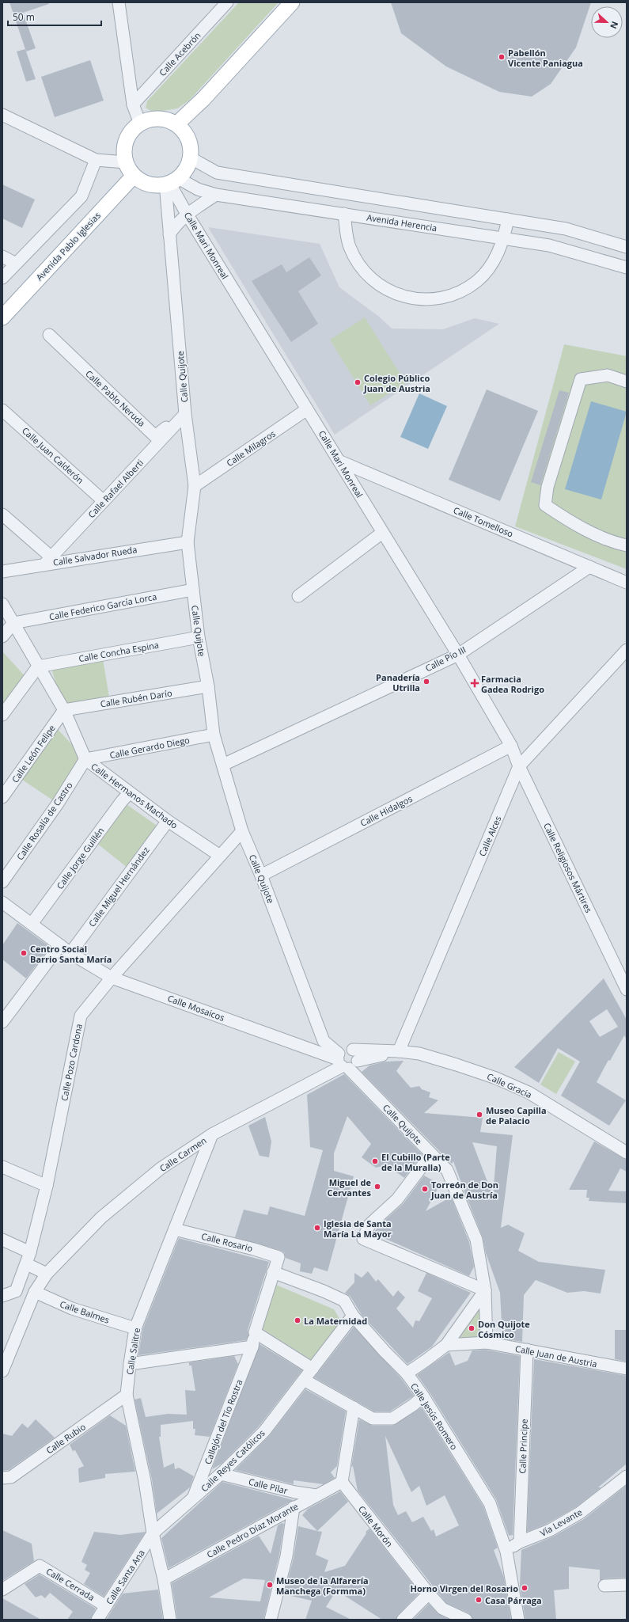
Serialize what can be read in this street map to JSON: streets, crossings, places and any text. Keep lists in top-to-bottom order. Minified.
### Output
{"streets":{"main road":["Avenida Pablo Iglesias"],"street":["Calle Acebrón","Avenida Herencia","Calle Mari Monreal","Calle Quijote","Calle Pablo Neruda","Calle Milagros","Calle Juan Calderón","Calle Rafael Alberti","Calle Tomelloso","Calle Salvador Rueda","Calle Federico García Lorca","Calle Concha Espina","Calle Pío III","Calle Rubén Darío","Calle Gerardo Diego","Calle León Felipe","Calle Hermanos Machado","Calle Hidalgos","Calle Rosalía de Castro","Calle Alces","Calle Jorge Guillén","Calle Religiosos Mártires","Calle Miguel Hernández","Calle Mosaicos","Calle Pozo Cardona","Calle Gracia","Calle Carmen","Calle Rosario","Calle Balmes","Calle Salitre","Calle Juan de Austria","Calle Jesús Romero","Callejón del Tío Rostra","Calle Rubio","Calle Principe","Calle Reyes Católicos","Calle Pilar","Vía Levante","Calle Morón","Calle Pedro Díaz Morante","Calle Santa Ana","Calle Cerrada"]},"crossings":[["Avenida Herencia","Calle Mari Monreal"],["Avenida Herencia","Avenida Pablo Iglesias"],["Avenida Herencia","Calle Quijote"],["Calle Mari Monreal","Avenida Pablo Iglesias"],["Calle Mari Monreal","Calle Quijote"],["Calle Mari Monreal","Calle Milagros"],["Calle Mari Monreal","Calle Tomelloso"],["Calle Mari Monreal","Calle Pío III"],["Calle Mari Monreal","Calle Hidalgos"],["Calle Mari Monreal","Calle Religiosos Mártires"],["Avenida Pablo Iglesias","Calle Quijote"],["Calle Quijote","Calle Pablo Neruda"],["Calle Quijote","Calle Milagros"],["Calle Quijote","Calle Rafael Alberti"],["Calle Quijote","Calle Salvador Rueda"],["Calle Quijote","Calle Federico García Lorca"],["Calle Quijote","Calle Concha Espina"],["Calle Quijote","Calle Pío III"],["Calle Quijote","Calle Rubén Darío"],["Calle Quijote","Calle Gerardo Diego"],["Calle Quijote","Calle Hidalgos"],["Calle Quijote","Calle Mosaicos"],["Calle Quijote","Calle Pozo Cardona"],["Calle Quijote","Calle Gracia"],["Calle Quijote","Calle Carmen"],["Calle Quijote","Calle Juan de Austria"],["Calle Pablo Neruda","Calle Rafael Alberti"],["Calle Juan Calderón","Calle Rafael Alberti"],["Calle Rafael Alberti","Calle Salvador Rueda"],["Calle Tomelloso","Calle Pío III"],["Calle Federico García Lorca","Calle Hermanos Machado"],["Calle Concha Espina","Calle Hermanos Machado"],["Calle Rubén Darío","Calle León Felipe"],["Calle Rubén Darío","Calle Hermanos Machado"],["Calle Gerardo Diego","Calle Hermanos Machado"],["Calle Gerardo Diego","Calle Rosalía de Castro"],["Calle León Felipe","Calle Hermanos Machado"],["Calle Hermanos Machado","Calle Rosalía de Castro"],["Calle Hermanos Machado","Calle Jorge Guillén"],["Calle Hermanos Machado","Calle Miguel Hernández"],["Calle Hermanos Machado","Calle Pozo Cardona"],["Calle Hidalgos","Calle Religiosos Mártires"],["Calle Alces","Calle Religiosos Mártires"],["Calle Alces","Calle Gracia"],["Calle Jorge Guillén","Calle Mosaicos"],["Calle Miguel Hernández","Calle Mosaicos"],["Calle Mosaicos","Calle Pozo Cardona"],["Calle Mosaicos","Calle Gracia"],["Calle Mosaicos","Calle Carmen"],["Calle Pozo Cardona","Calle Balmes"],["Calle Gracia","Calle Carmen"],["Calle Carmen","Calle Balmes"],["Calle Carmen","Calle Salitre"],["Calle Rosario","Calle Salitre"],["Calle Rosario","Callejón del Tío Rostra"],["Calle Balmes","Calle Salitre"],["Calle Salitre","Calle Rubio"],["Calle Salitre","Calle Reyes Católicos"],["Calle Salitre","Calle Pedro Díaz Morante"],["Calle Salitre","Calle Santa Ana"],["Calle Juan de Austria","Calle Principe"],["Calle Jesús Romero","Callejón del Tío Rostra"],["Calle Jesús Romero","Calle Reyes Católicos"],["Calle Jesús Romero","Vía Levante"],["Callejón del Tío Rostra","Calle Reyes Católicos"],["Calle Principe","Vía Levante"],["Calle Reyes Católicos","Calle Pilar"],["Calle Reyes Católicos","Calle Santa Ana"],["Calle Pilar","Calle Pedro Díaz Morante"],["Calle Morón","Calle Pedro Díaz Morante"],["Calle Santa Ana","Calle Cerrada"]],"places":{"other":["Pabellón Vicente Paniagua","Colegio Público Juan de Austria","Panadería Utrilla","Centro Social Barrio Santa María","Museo Capilla de Palacio","El Cubillo (Parte de la Muralla)","Miguel de Cervantes","Torreón de Don Juan de Austría","Iglesia de Santa María La Mayor","La Maternidad","Don Quijote Cósmico","Museo de la Alfarería Manchega (Formma)","Horno Virgen del Rosario","Casa Párraga"],"health":["Farmacia Gadea Rodrigo"]},"scale_bar":"50 m","north":"right"}
